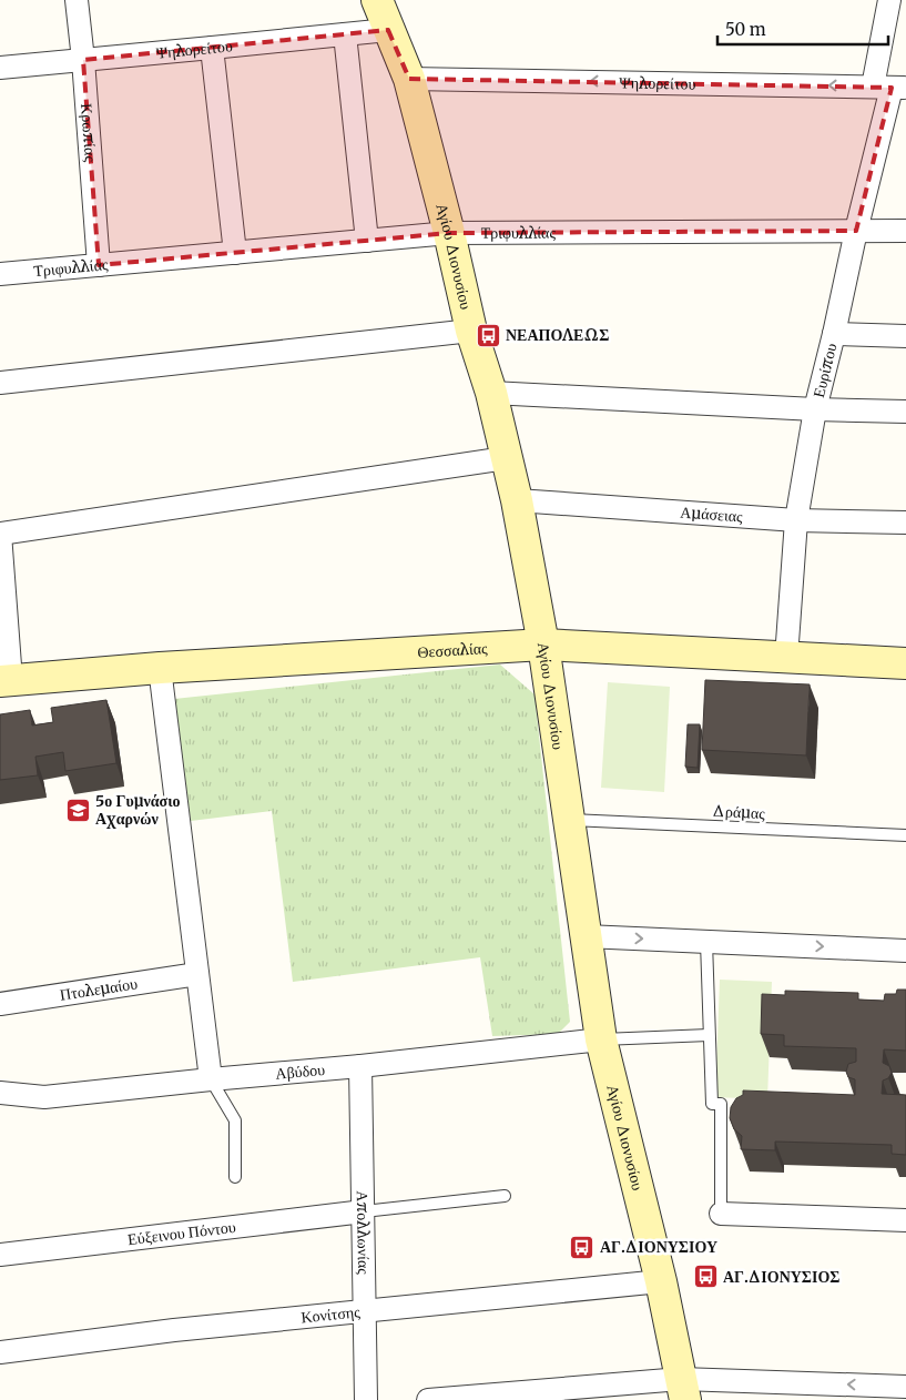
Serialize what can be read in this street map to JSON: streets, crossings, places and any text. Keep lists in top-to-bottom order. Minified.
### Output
{"streets":{"street":["Ψηλορείτου","Κρωπίας","Τριφυλλίας","Αγίου Διονυσίου","Ευρίπου","Αμάσειας","Θεσσαλίας","Πτολεμαίου","Αβύδου","Εύξεινου Πόντου","Απολλωνίας","Κονίτσης"],"lane":["Δράμας"]},"crossings":[["Ψηλορείτου","Κρωπίας"],["Ψηλορείτου","Αγίου Διονυσίου"],["Ψηλορείτου","Ευρίπου"],["Κρωπίας","Τριφυλλίας"],["Τριφυλλίας","Αγίου Διονυσίου"],["Τριφυλλίας","Ευρίπου"],["Αγίου Διονυσίου","Αμάσειας"],["Αγίου Διονυσίου","Θεσσαλίας"],["Αγίου Διονυσίου","Δράμας"],["Αγίου Διονυσίου","Αβύδου"],["Αγίου Διονυσίου","Κονίτσης"],["Ευρίπου","Αμάσειας"],["Ευρίπου","Θεσσαλίας"],["Αβύδου","Απολλωνίας"],["Εύξεινου Πόντου","Απολλωνίας"],["Απολλωνίας","Κονίτσης"]],"one_way":["Ψηλορείτου"],"places":{"bus stop":["ΝΕΑΠΟΛΕΩΣ","ΑΓ.ΔΙΟΝΥΣΙΟΥ","ΑΓ.ΔΙΟΝΥΣΙΟΣ"],"school or university":["5ο Γυμνάσιο Αχαρνών"]},"scale_bar":"50 m"}
